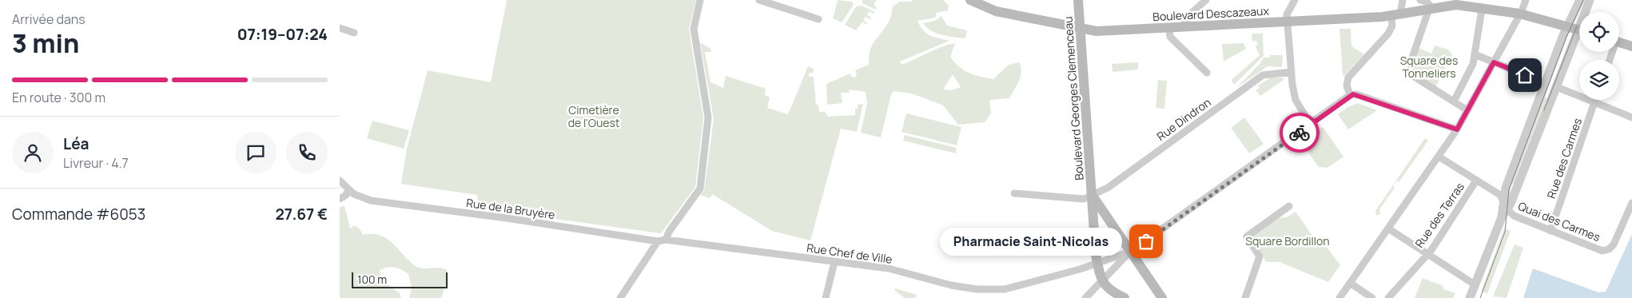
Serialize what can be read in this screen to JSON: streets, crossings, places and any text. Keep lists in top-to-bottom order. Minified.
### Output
{"streets":{"main road":["Boulevard Descazeaux","Boulevard Georges Clemenceau"],"street":["Rue Dindron","Rue des Carmes","Rue de la Bruyère","Rue des Terras","Quai des Carmes","Rue Chef de Ville"]},"crossings":[["Boulevard Descazeaux","Boulevard Georges Clemenceau"],["Boulevard Georges Clemenceau","Rue Dindron"],["Boulevard Georges Clemenceau","Rue Chef de Ville"],["Rue des Carmes","Quai des Carmes"],["Rue de la Bruyère","Rue Chef de Ville"],["Rue des Terras","Quai des Carmes"]],"parks":["Square des Tonneliers","Cimetière de l'Ouest","Square Bordillon"],"places":["Pharmacie Saint-Nicolas"],"scale_bar":"100 m","page":{"heading":["3 min","Arrivée dans","07:19–07:24"],"panel":["Léa","Livreur · 4.7","Commande #6053","27.67 €"],"bar":"En route · 300 m","bubble":"Pharmacie Saint-Nicolas","scale":"100 m"}}
